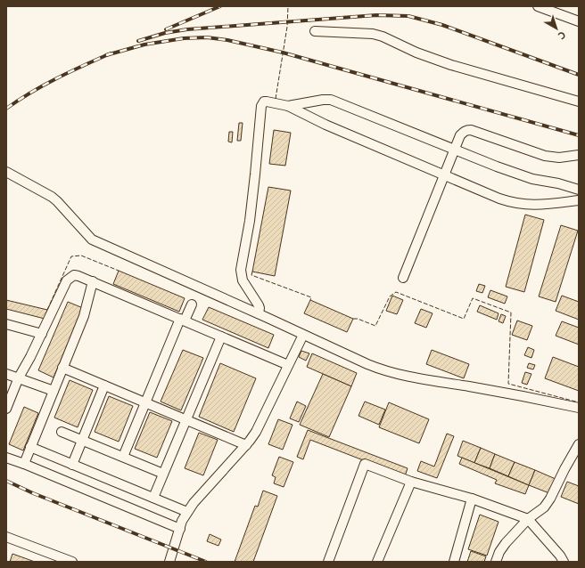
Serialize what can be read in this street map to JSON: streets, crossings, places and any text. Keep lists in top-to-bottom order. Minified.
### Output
{"north":"bottom right"}
